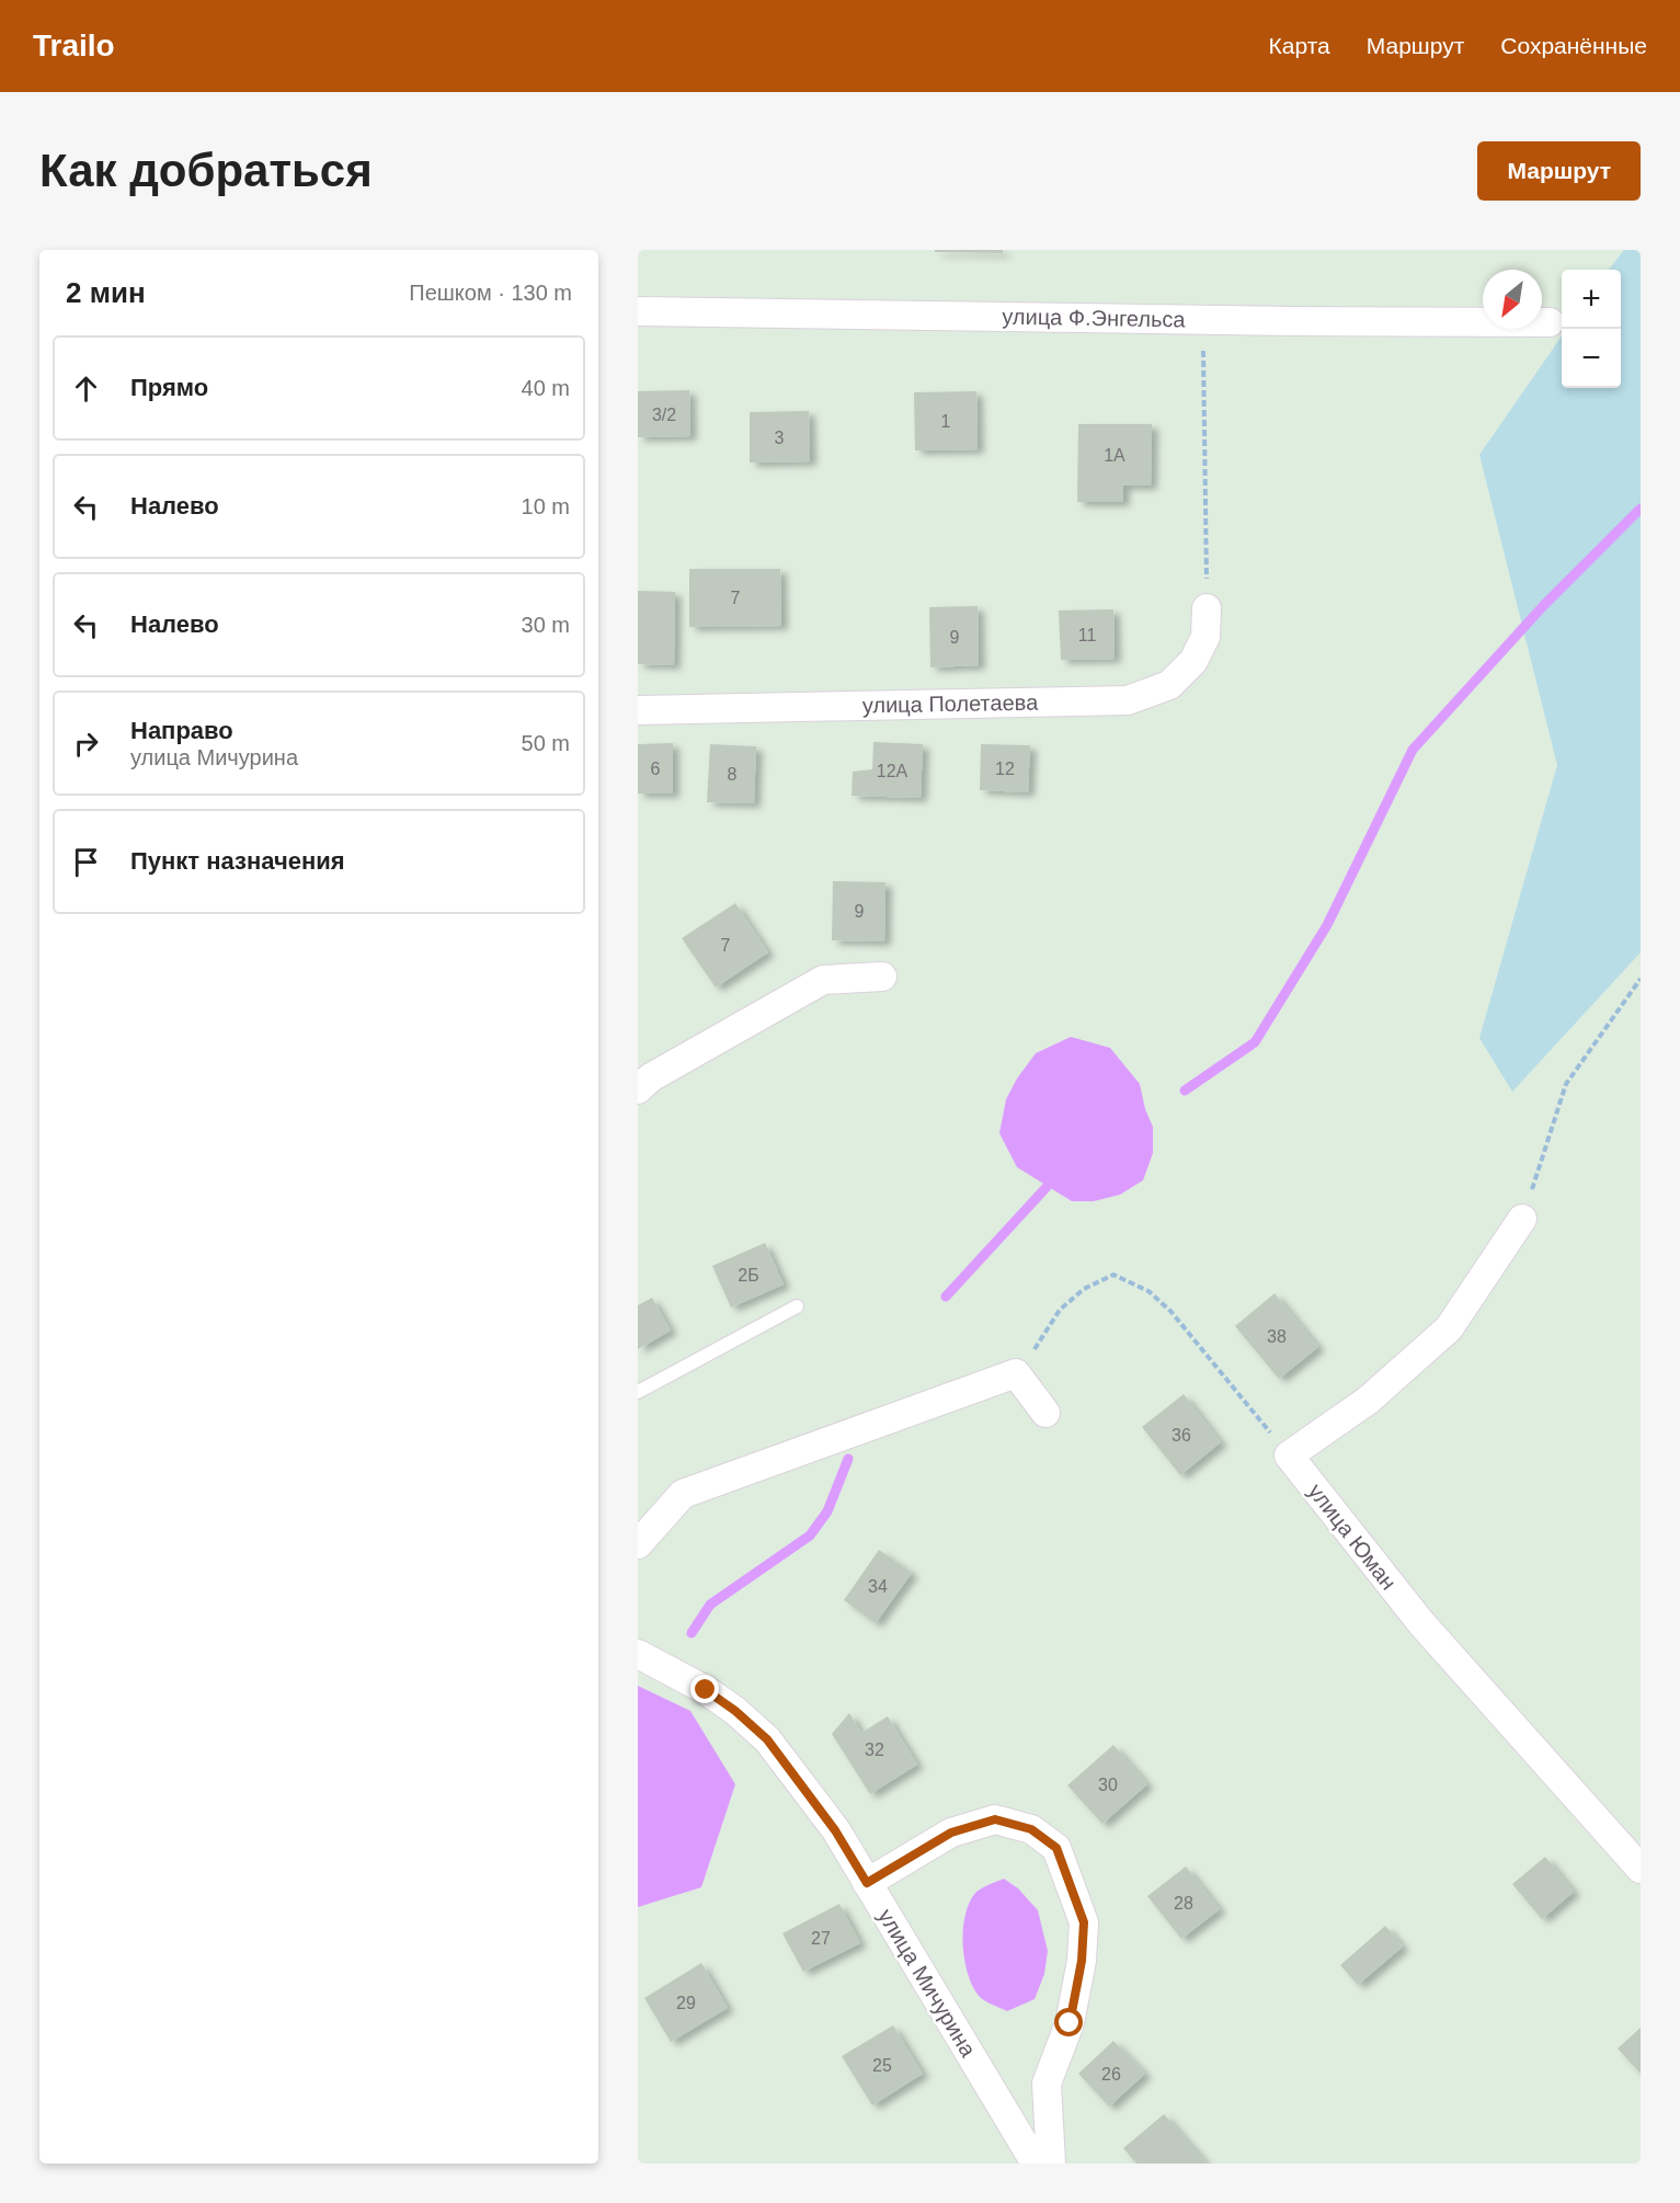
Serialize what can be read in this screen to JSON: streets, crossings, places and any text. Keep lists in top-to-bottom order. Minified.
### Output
{"streets":{"street":["улица Ф.Энгельса","улица Полетаева","улица Юман","улица Мичурина"]},"house_numbers":["3/2","1","3","1А","7","11","9","6","12","12А","8","9","7","2Б","38","36","34","32","30","28","27","29","25","26"],"north":"bottom left","page":{"header":"Trailo","nav":["Карта","Маршрут","Сохранённые"],"buttons":"Маршрут","title":"Как добраться","heading":["2 мин","Пешком · 130 m"],"map_buttons":["+","−"],"list":[["Прямо","40 m"],["Налево","10 m"],["Налево","30 m"],["Направо","улица Мичурина","50 m"],"Пункт назначения"]}}
